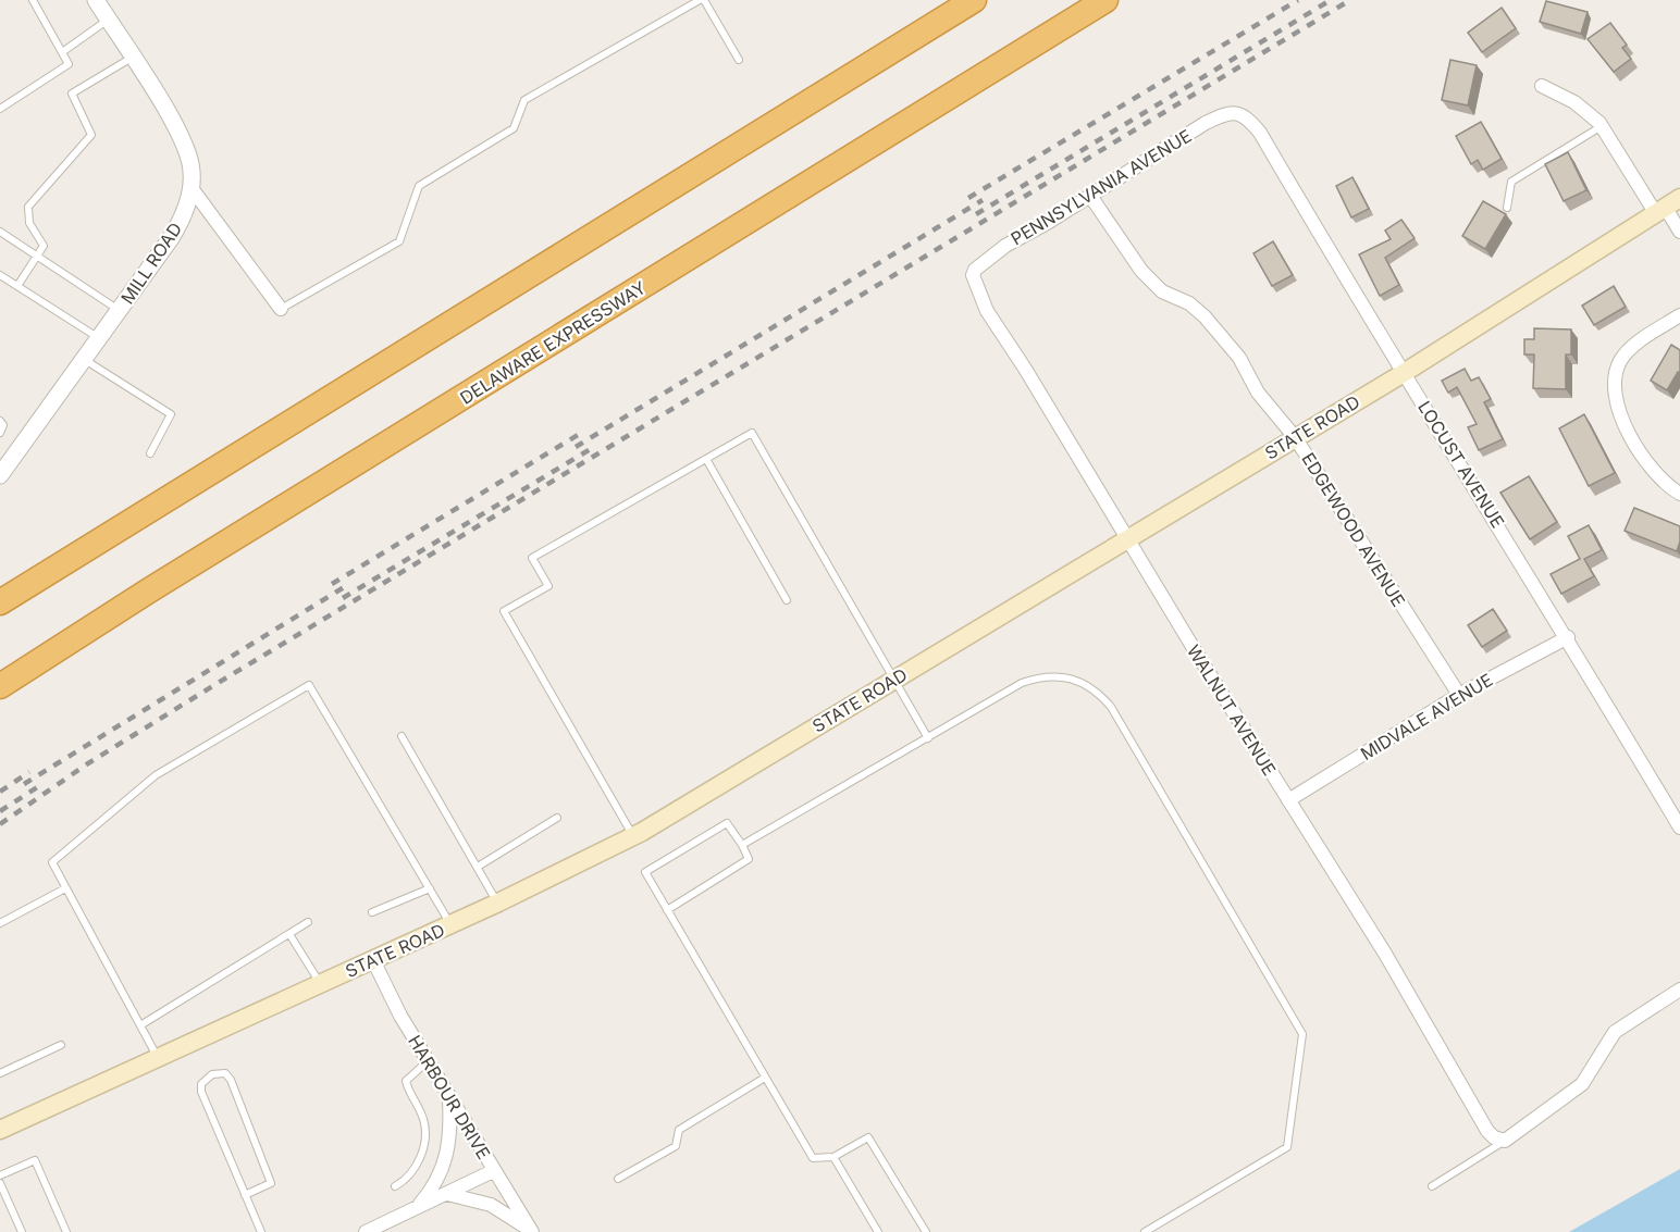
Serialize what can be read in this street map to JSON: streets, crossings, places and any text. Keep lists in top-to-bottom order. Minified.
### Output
{"streets":{"highway":["DELAWARE EXPRESSWAY"],"main road":["STATE ROAD"],"street":["PENNSYLVANIA AVENUE","MILL ROAD","LOCUST AVENUE","EDGEWOOD AVENUE","WALNUT AVENUE","MIDVALE AVENUE","HARBOUR DRIVE"]},"crossings":[["PENNSYLVANIA AVENUE","LOCUST AVENUE"],["PENNSYLVANIA AVENUE","EDGEWOOD AVENUE"],["PENNSYLVANIA AVENUE","WALNUT AVENUE"],["STATE ROAD","LOCUST AVENUE"],["STATE ROAD","EDGEWOOD AVENUE"],["STATE ROAD","WALNUT AVENUE"],["STATE ROAD","HARBOUR DRIVE"],["LOCUST AVENUE","MIDVALE AVENUE"],["EDGEWOOD AVENUE","MIDVALE AVENUE"],["WALNUT AVENUE","MIDVALE AVENUE"]]}
